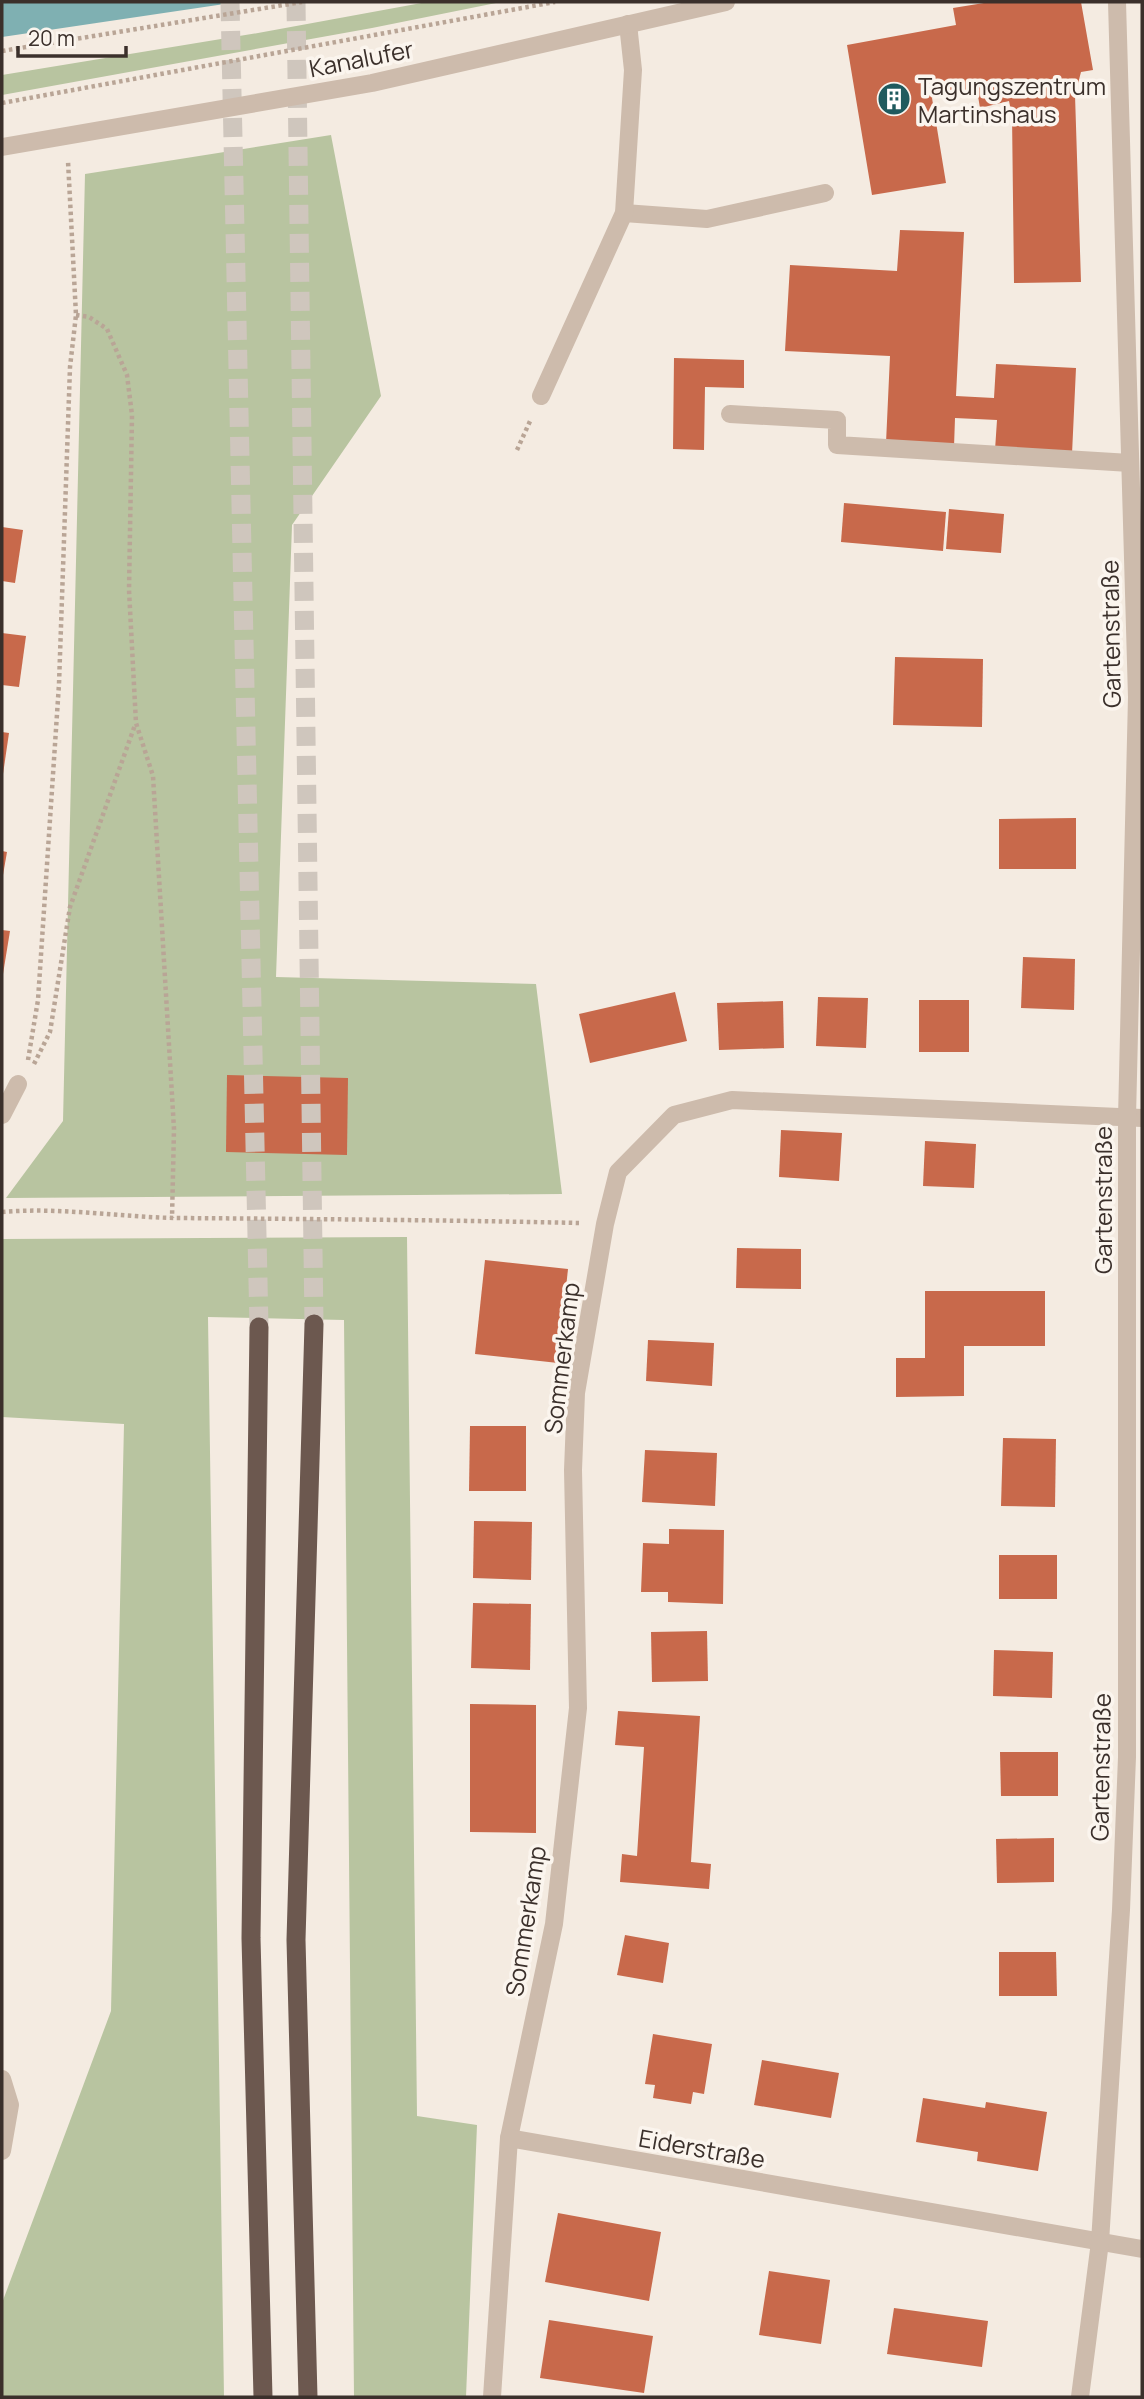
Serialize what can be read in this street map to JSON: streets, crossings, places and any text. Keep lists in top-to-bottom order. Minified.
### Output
{"streets":{"street":["Kanalufer","Gartenstraße","Sommerkamp","Eiderstraße"]},"crossings":[["Gartenstraße","Sommerkamp"],["Gartenstraße","Eiderstraße"],["Sommerkamp","Eiderstraße"]],"places":{"building":["Tagungszentrum Martinshaus"]},"scale_bar":"20 m"}
